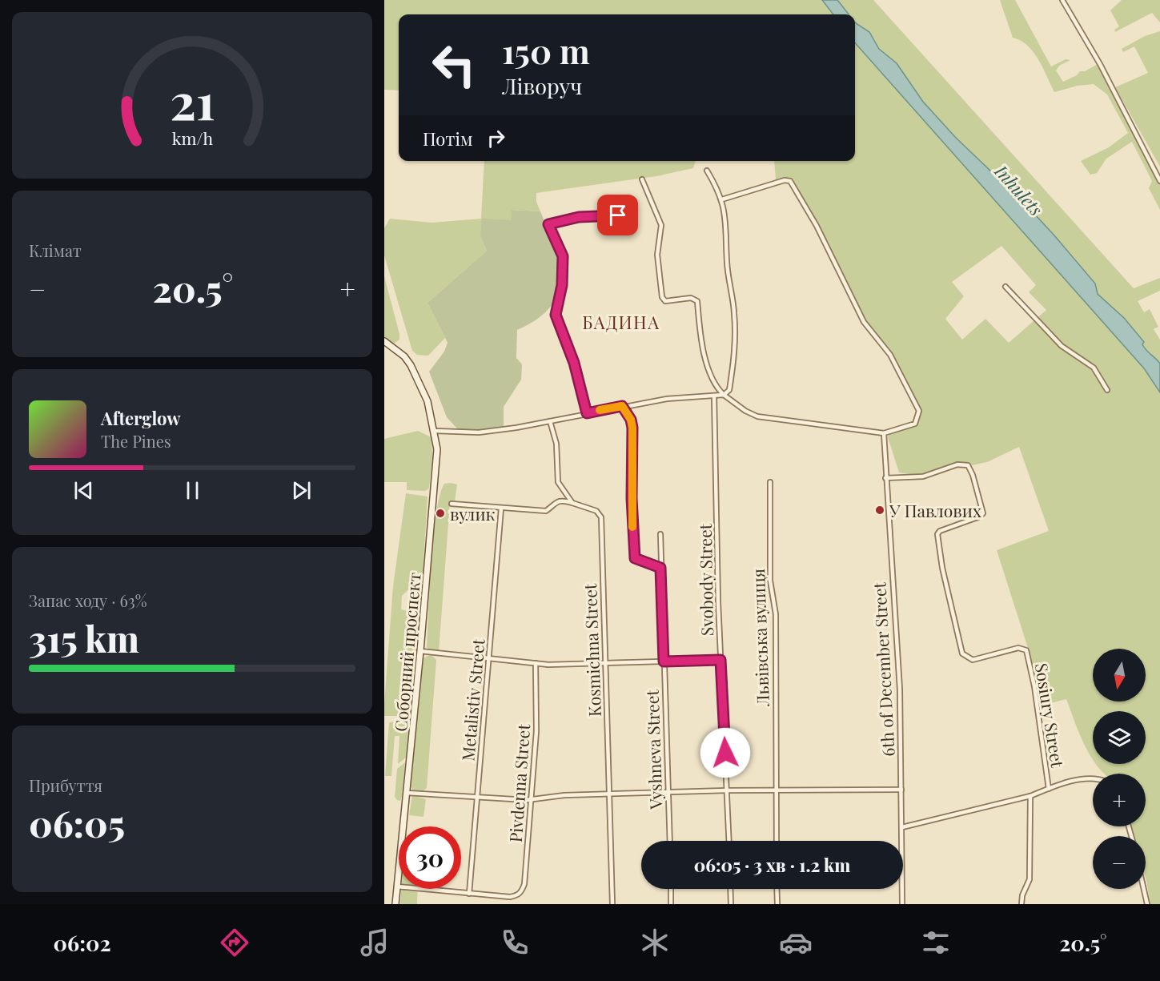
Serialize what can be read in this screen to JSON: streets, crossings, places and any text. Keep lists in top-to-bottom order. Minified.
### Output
{"streets":{"main road":["Соборний проспект"],"street":["Svobody Street","Львівська вулиця","Kosmichna Street","6th of December Street","Metalistiv Street","Sosiury Street","Vyshneva Street","Pivdenna Street"]},"crossings":[["6th of December Street","Sosiury Street"]],"districts":["БАДИНА"],"water":["Inhulets"],"places":["У Павлових","вулик"],"north":"bottom","page":{"turn":["150 m","Ліворуч"],"then":"Потім","tile":["Клімат",["Запас ходу · 63%","315 km"],["Прибуття","06:05"]],"heat":["−","20.5°","+"],"song":["Afterglow","The Pines"],"map_buttons":["+","−"],"limit":"30","trip":"06:05 · 3 хв · 1.2 km","tabs":["06:02","20.5°"],"gauge":["21","km/h"]}}
